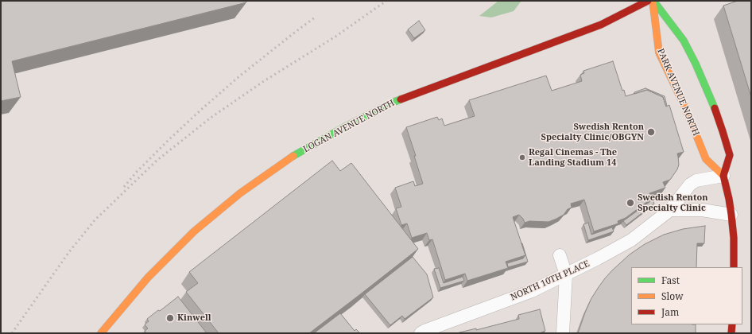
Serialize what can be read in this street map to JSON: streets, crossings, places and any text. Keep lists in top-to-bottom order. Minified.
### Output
{"streets":{"main road":["PARK AVENUE NORTH","LOGAN AVENUE NORTH"],"street":["NORTH 10TH PLACE"]},"crossings":[["PARK AVENUE NORTH","NORTH 10TH PLACE"]],"places":["Swedish Renton Specialty Clinic/OBGYN","Regal Cinemas - The Landing Stadium 14","Swedish Renton Specialty Clinic","Kinwell"],"legend":["Fast","Slow","Jam"]}
